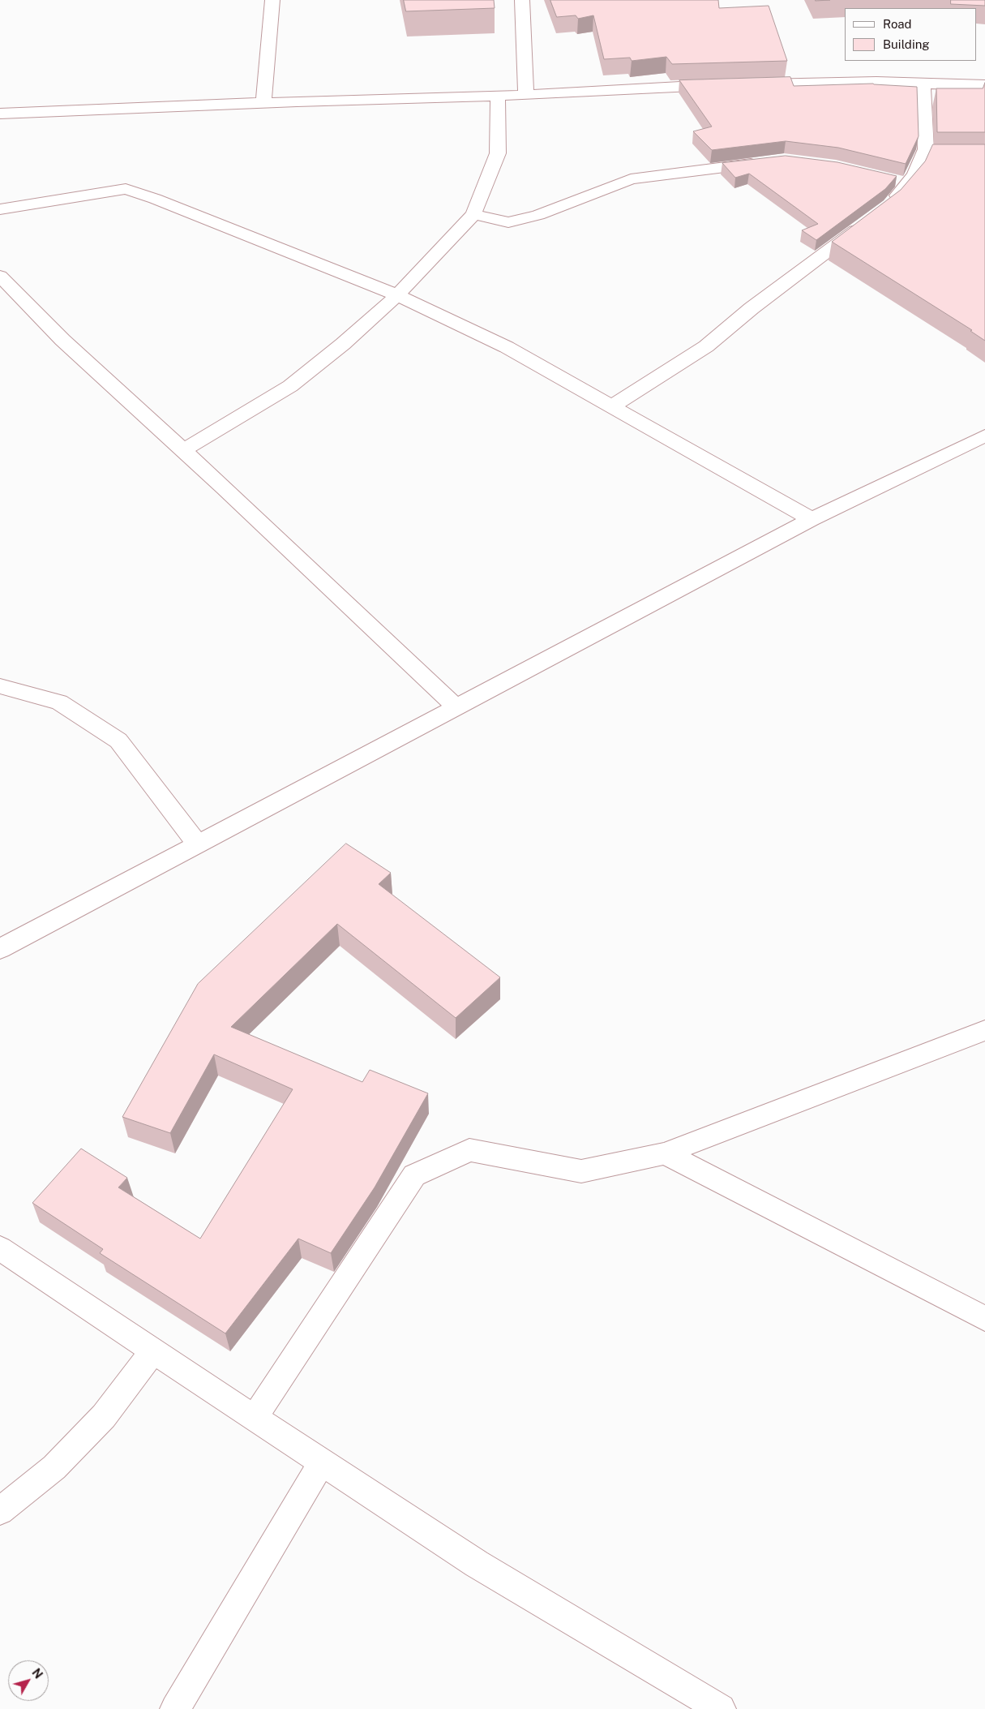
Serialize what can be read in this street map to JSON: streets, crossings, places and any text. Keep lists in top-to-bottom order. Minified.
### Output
{"legend":["Road","Building"],"north":"top right"}
